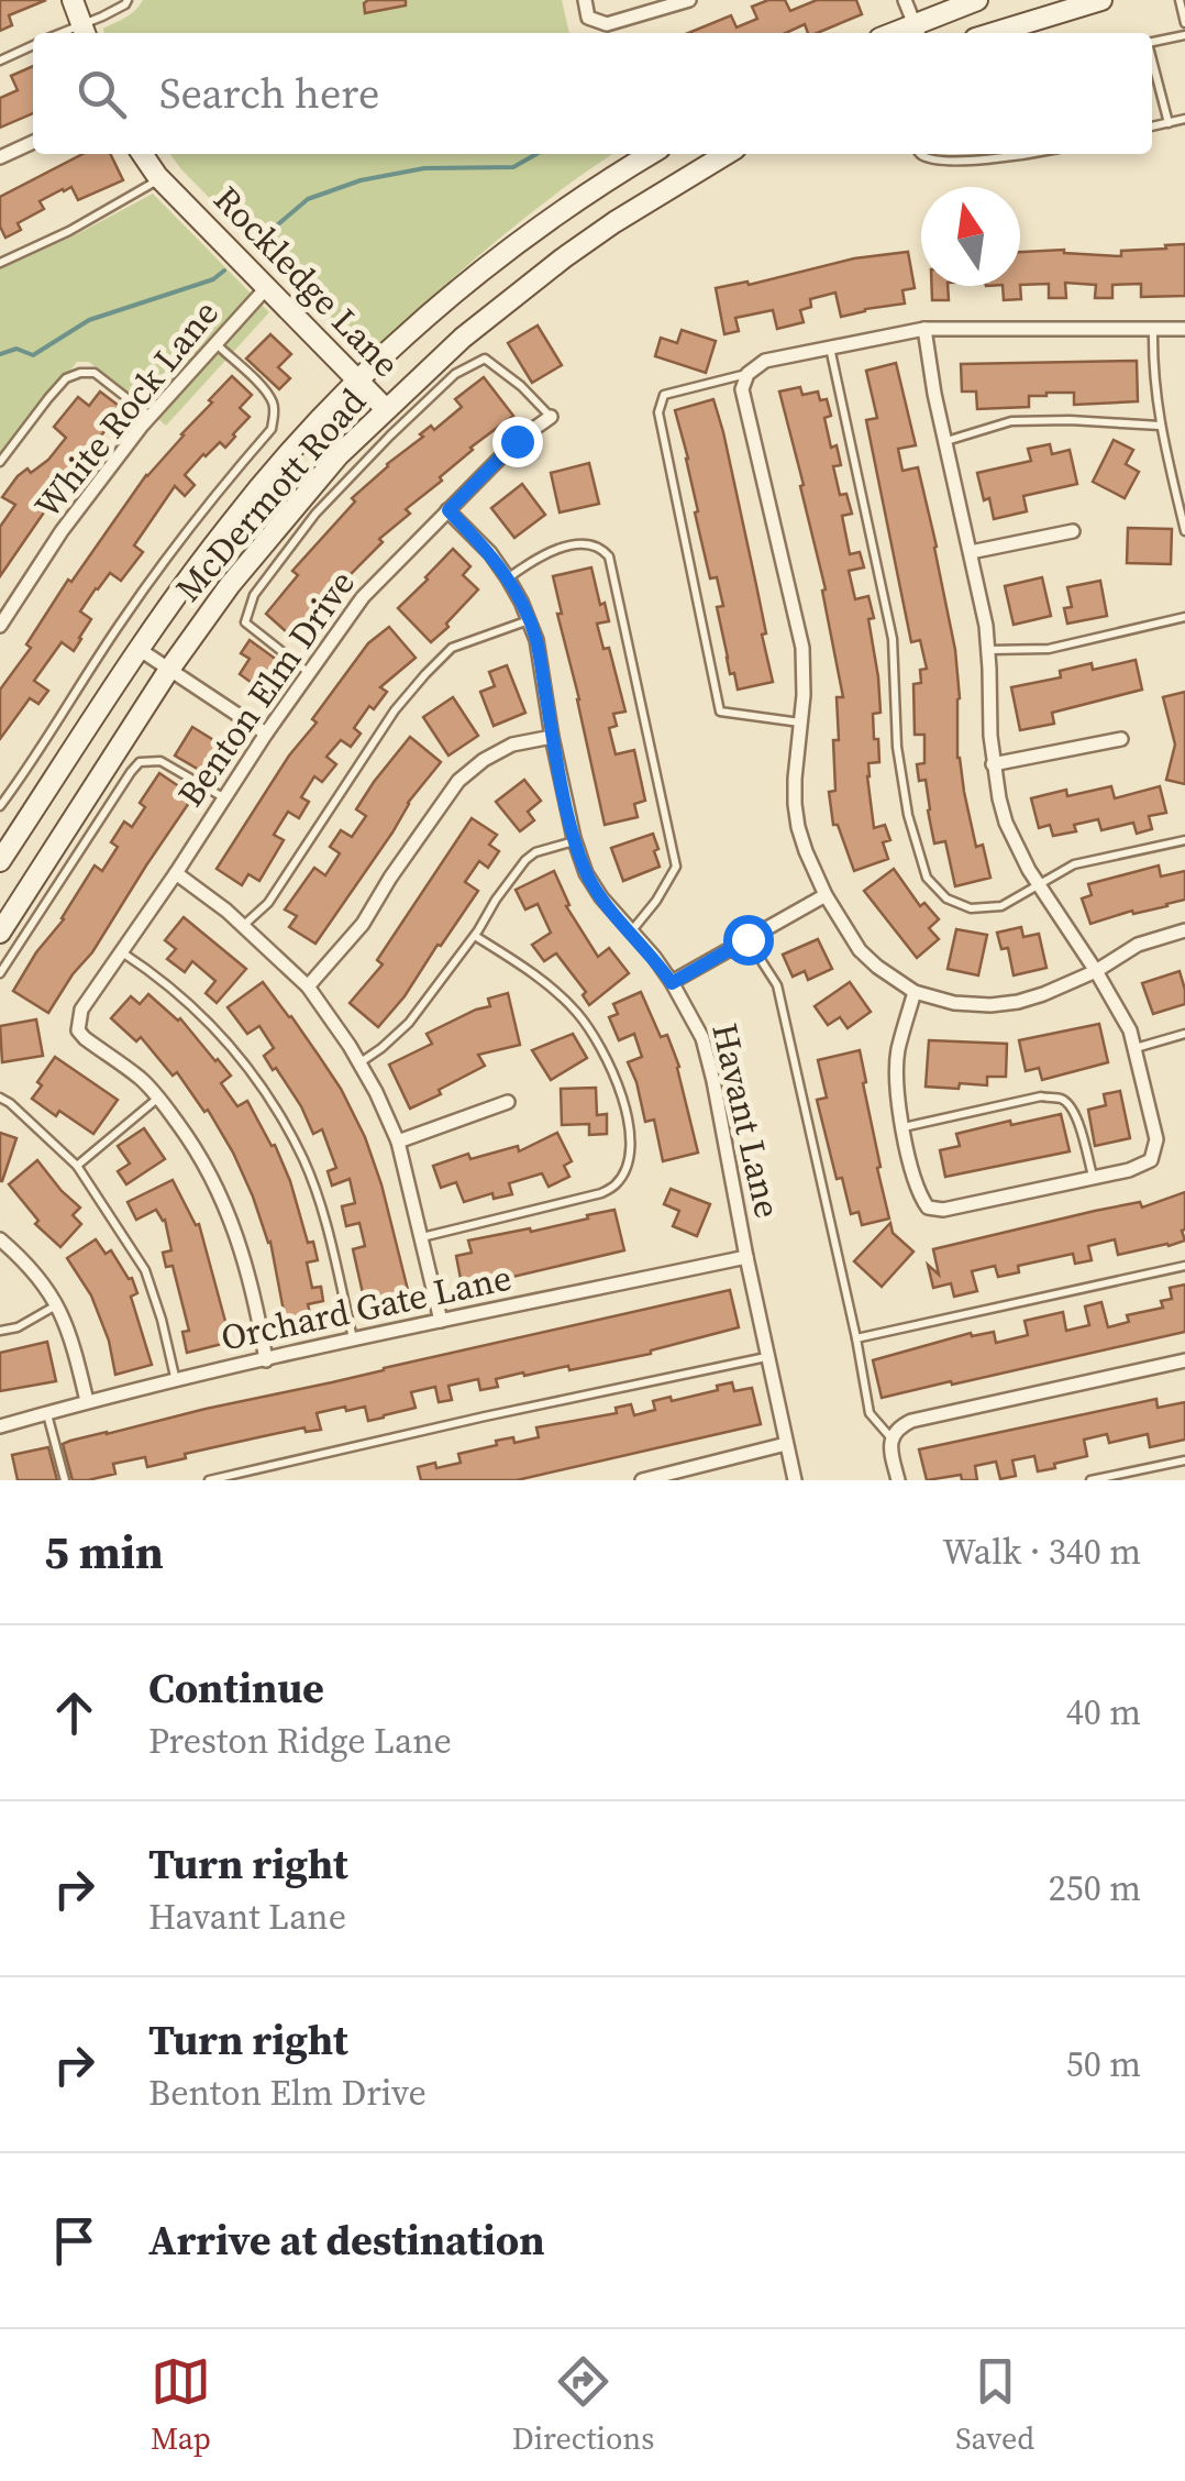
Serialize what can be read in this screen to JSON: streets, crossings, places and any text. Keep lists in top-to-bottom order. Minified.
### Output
{"streets":{"main road":["Rockledge Lane","McDermott Road"],"street":["White Rock Lane","Benton Elm Drive","Havant Lane","Orchard Gate Lane"]},"crossings":[["Rockledge Lane","White Rock Lane"],["Rockledge Lane","McDermott Road"],["Benton Elm Drive","Havant Lane"],["Havant Lane","Orchard Gate Lane"]],"north":"top","page":{"search":"Search here","heading":["5 min","Walk · 340 m"],"list":[["Continue","Preston Ridge Lane","40 m"],["Turn right","Havant Lane","250 m"],["Turn right","Benton Elm Drive","50 m"],"Arrive at destination"],"nav":["Map","Directions","Saved"]}}
